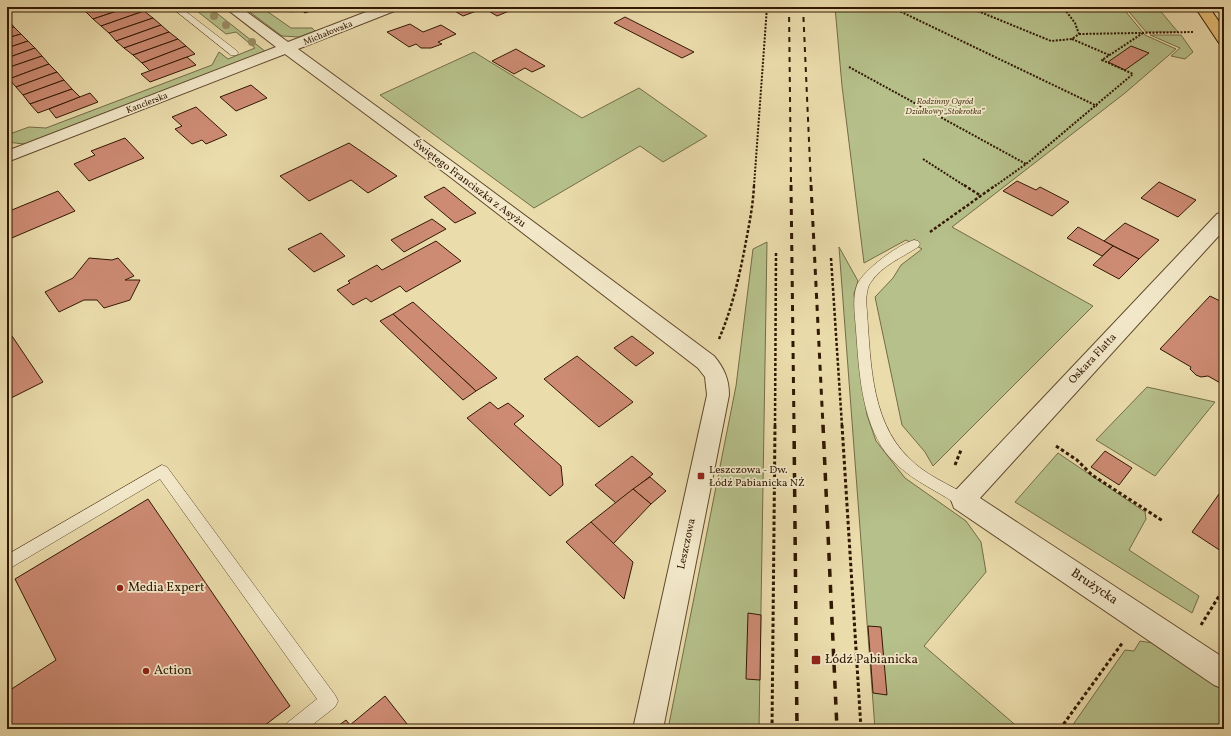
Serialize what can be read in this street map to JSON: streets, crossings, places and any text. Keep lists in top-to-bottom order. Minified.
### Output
{"streets":{"street":["Michałowska","Kanclerska","Świętego Franciszka z Asyżu","Oskara Flatta","Leszczowa","Brużycka"]},"crossings":[["Michałowska","Kanclerska"],["Michałowska","Świętego Franciszka z Asyżu"],["Kanclerska","Świętego Franciszka z Asyżu"],["Świętego Franciszka z Asyżu","Leszczowa"],["Oskara Flatta","Brużycka"]],"parks":["Rodzinny Ogród Działkowy „Stokrotka”"],"places":{"transit":["Leszczowa - Dw. Łódź Pabianicka NŻ","Łódź Pabianicka"],"other":["Media Expert","Action"]}}
